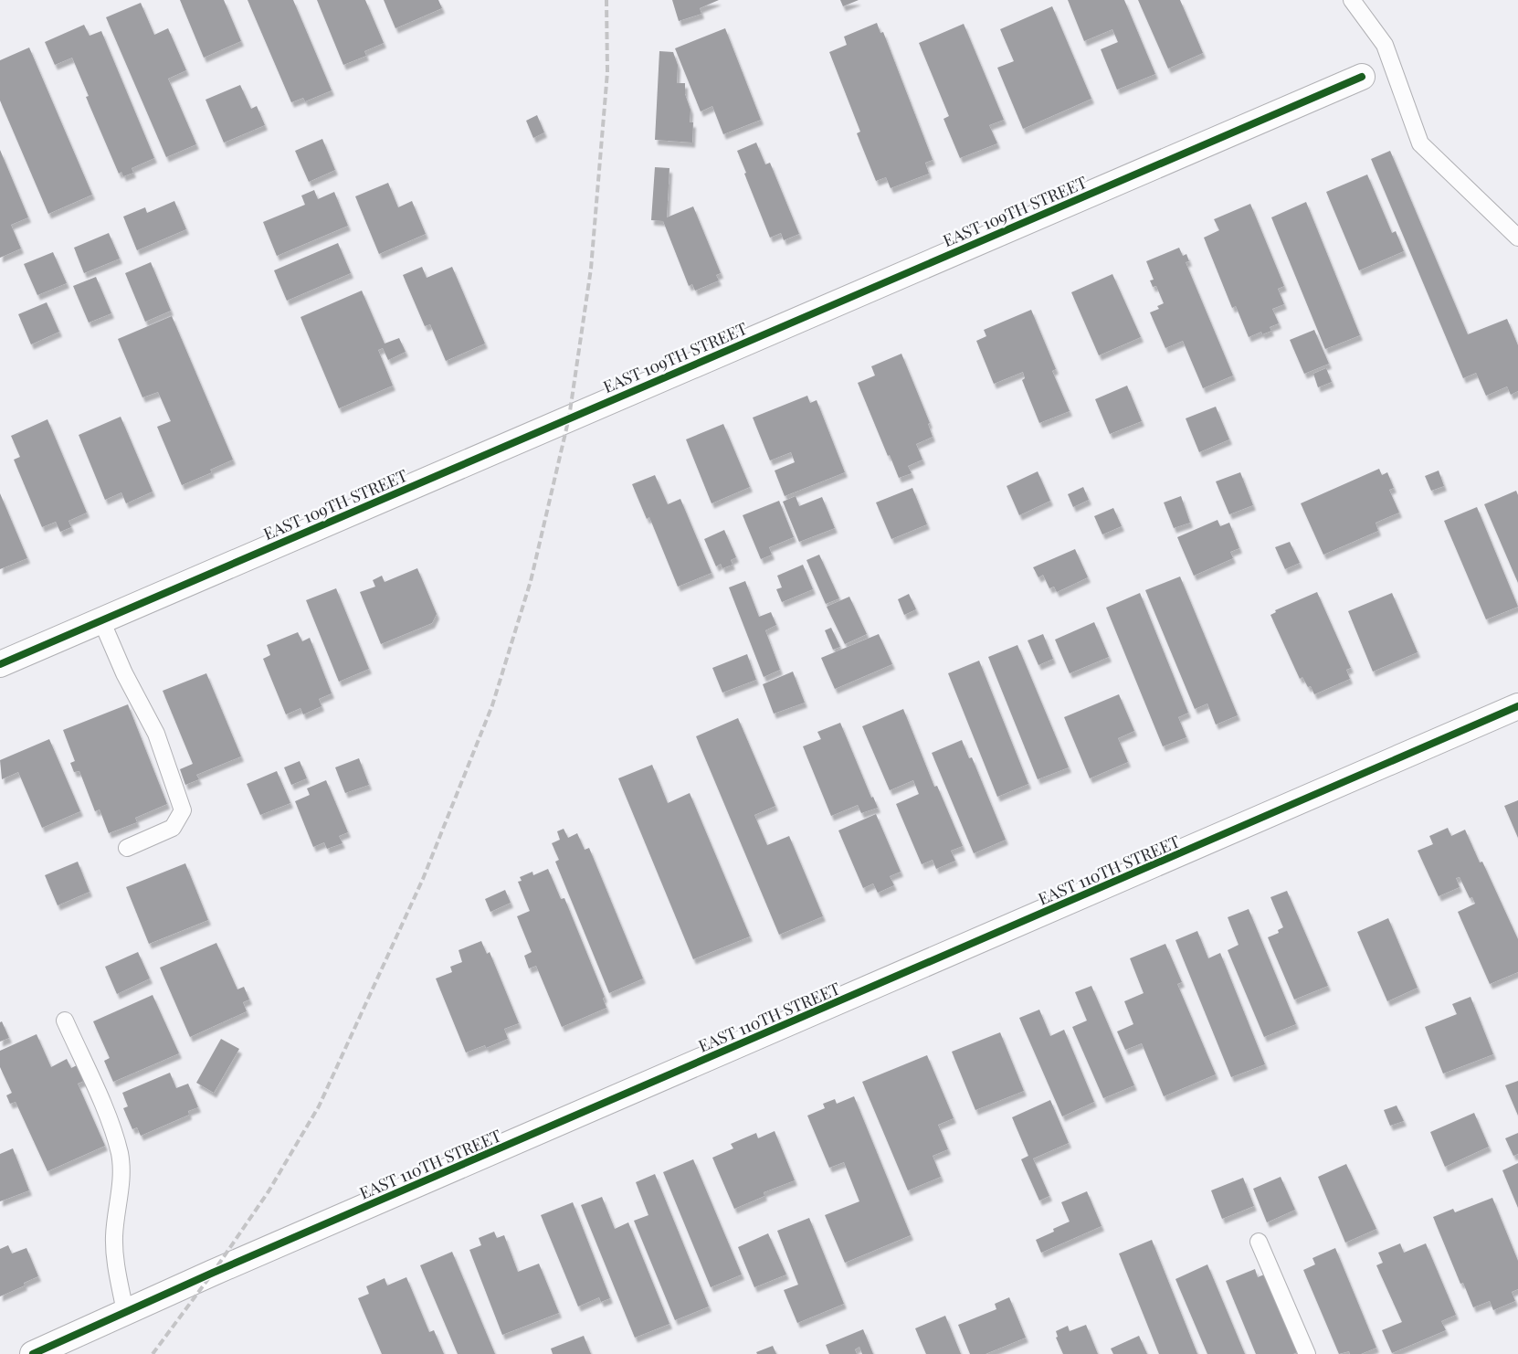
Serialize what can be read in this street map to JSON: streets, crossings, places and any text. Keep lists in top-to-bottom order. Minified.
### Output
{"streets":{"street":["EAST 109TH STREET","EAST 110TH STREET"]}}
